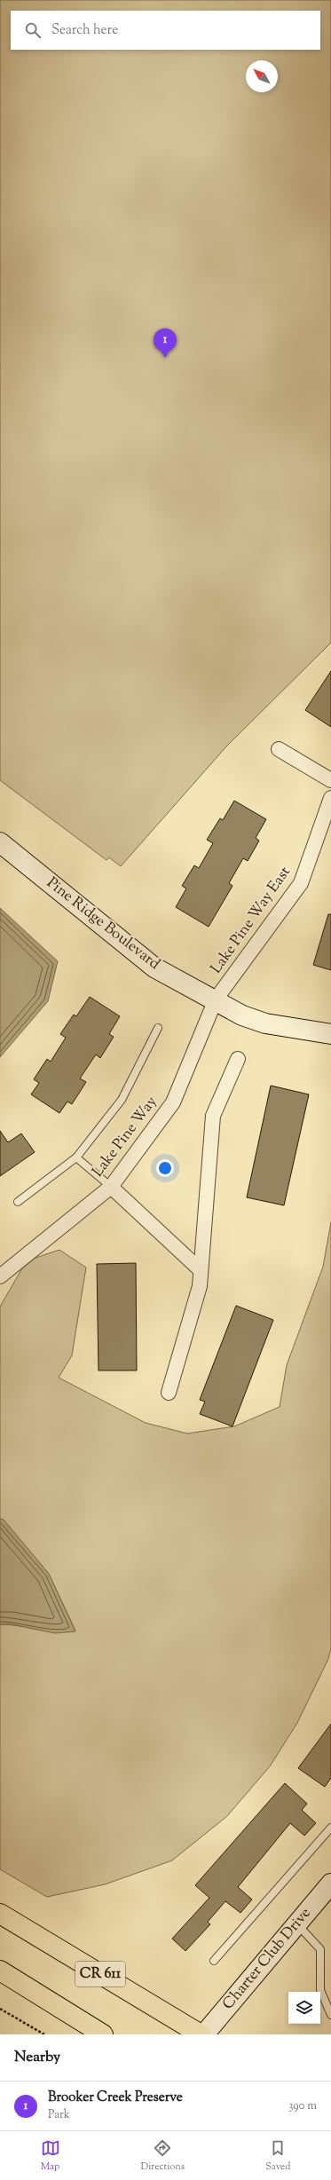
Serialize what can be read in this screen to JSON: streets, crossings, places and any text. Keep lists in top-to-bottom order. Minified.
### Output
{"streets":{"main road":["CR 611"],"street":["Lake Pine Way East","Pine Ridge Boulevard","Lake Pine Way","Charter Club Drive"]},"crossings":[["Lake Pine Way East","Pine Ridge Boulevard"],["Lake Pine Way East","Lake Pine Way"],["Pine Ridge Boulevard","Lake Pine Way"]],"north":"top left","page":{"search":"Search here","pins":"1","heading":"Nearby","list":[{"mark":"1","name":"Brooker Creek Preserve","note":"Park","value":"390 m"}],"nav":["Map","Directions","Saved"]}}
